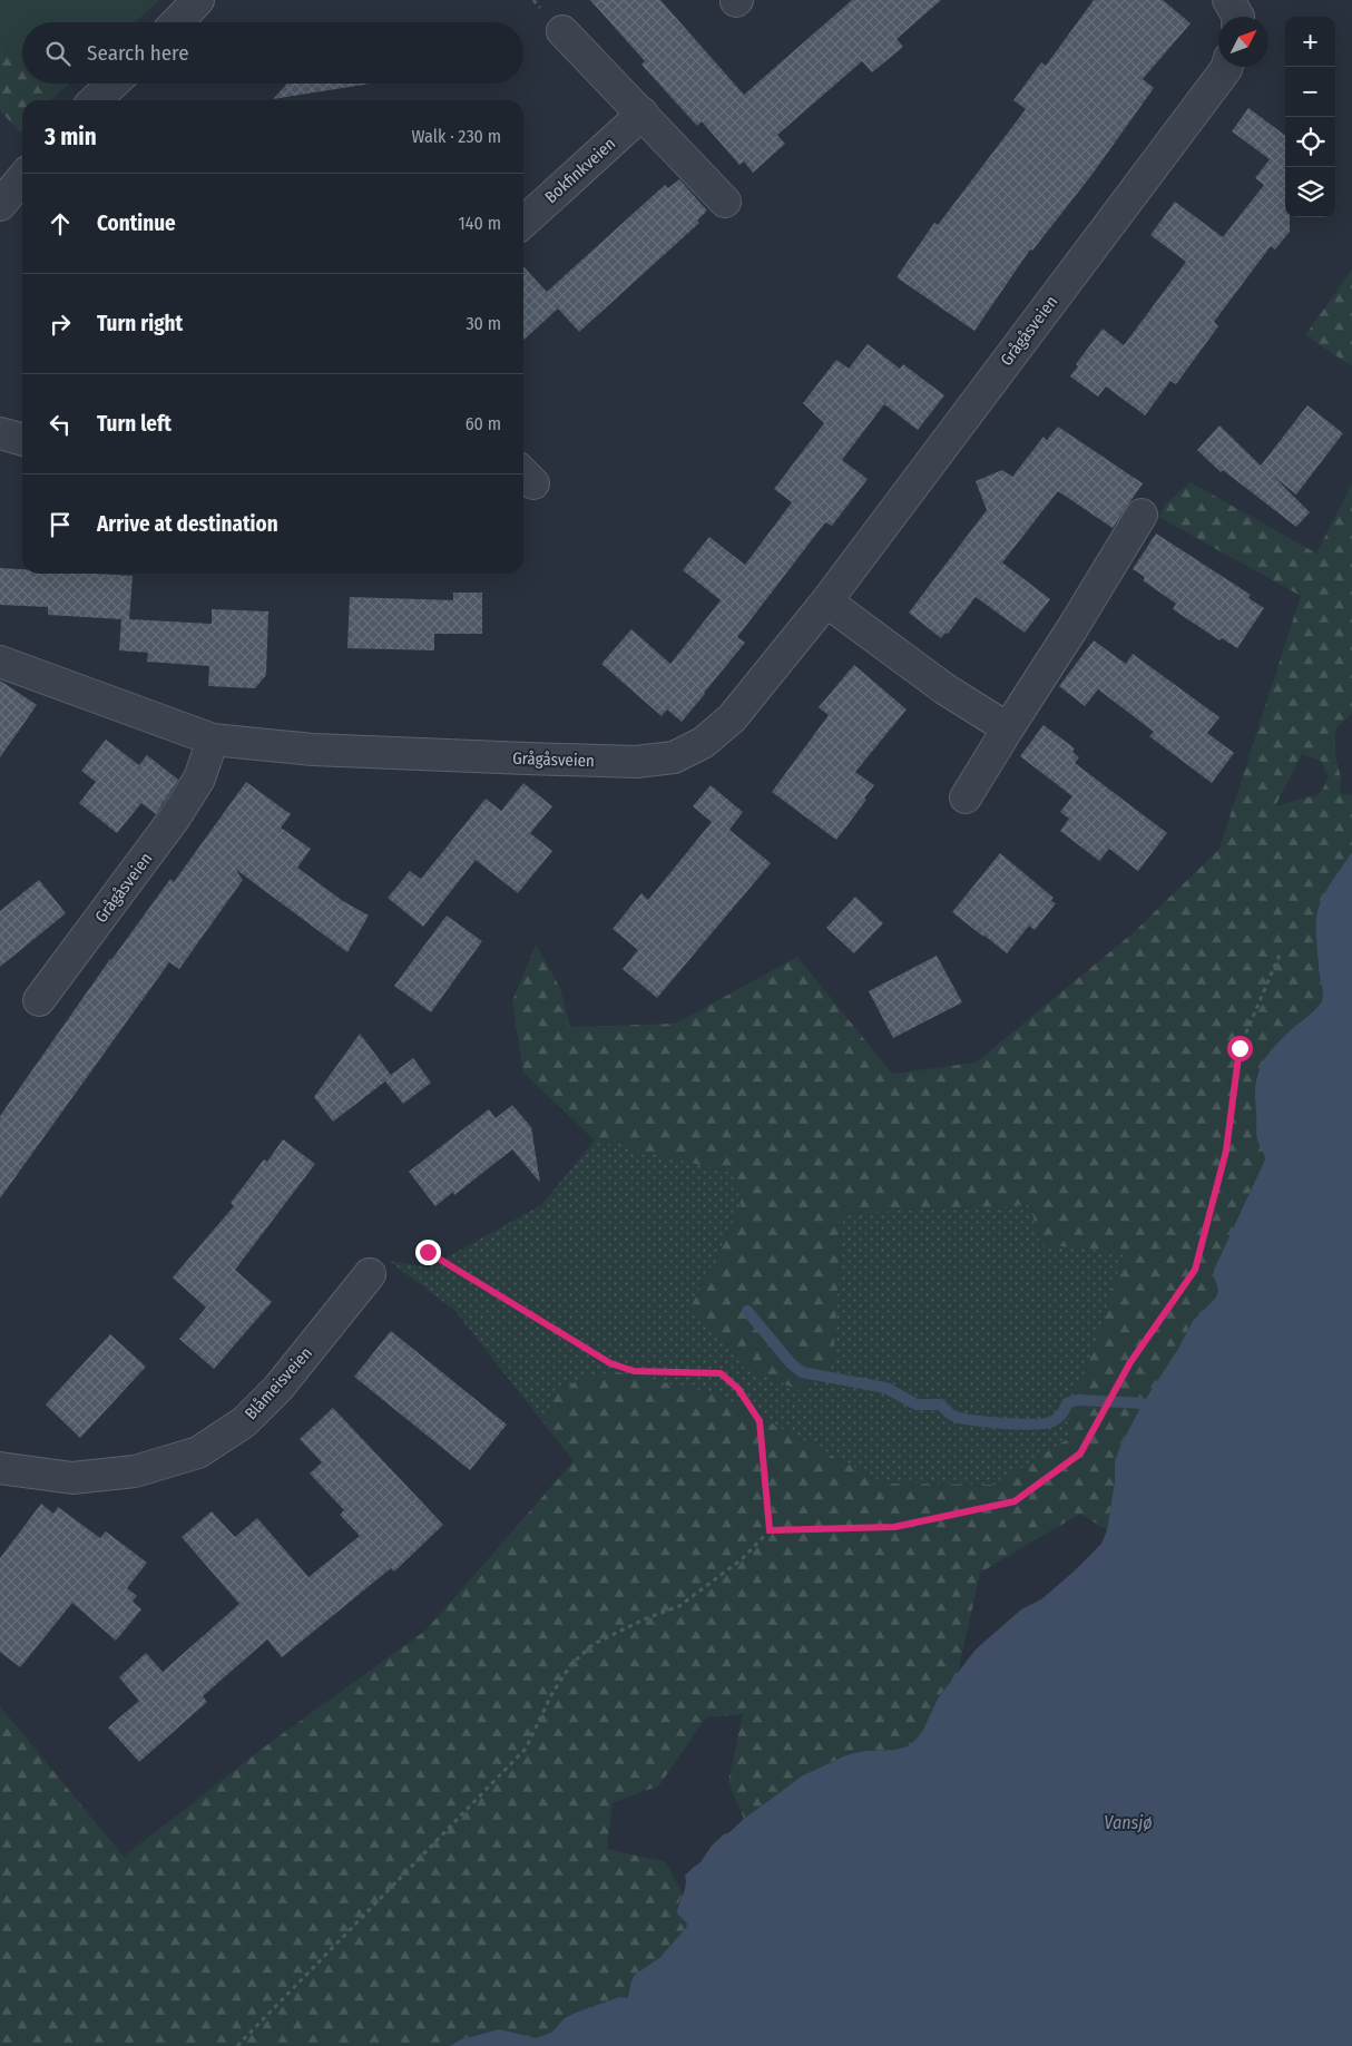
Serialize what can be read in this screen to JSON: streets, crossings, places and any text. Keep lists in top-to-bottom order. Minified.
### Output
{"streets":{"street":["Bokfinkveien","Grågåsveien","Blåmeisveien"]},"water":["Vansjø"],"north":"top right","page":{"map_buttons":["+","−"],"search":"Search here","heading":["3 min","Walk · 230 m"],"list":[["Continue","140 m"],["Turn right","30 m"],["Turn left","60 m"],"Arrive at destination"]}}
